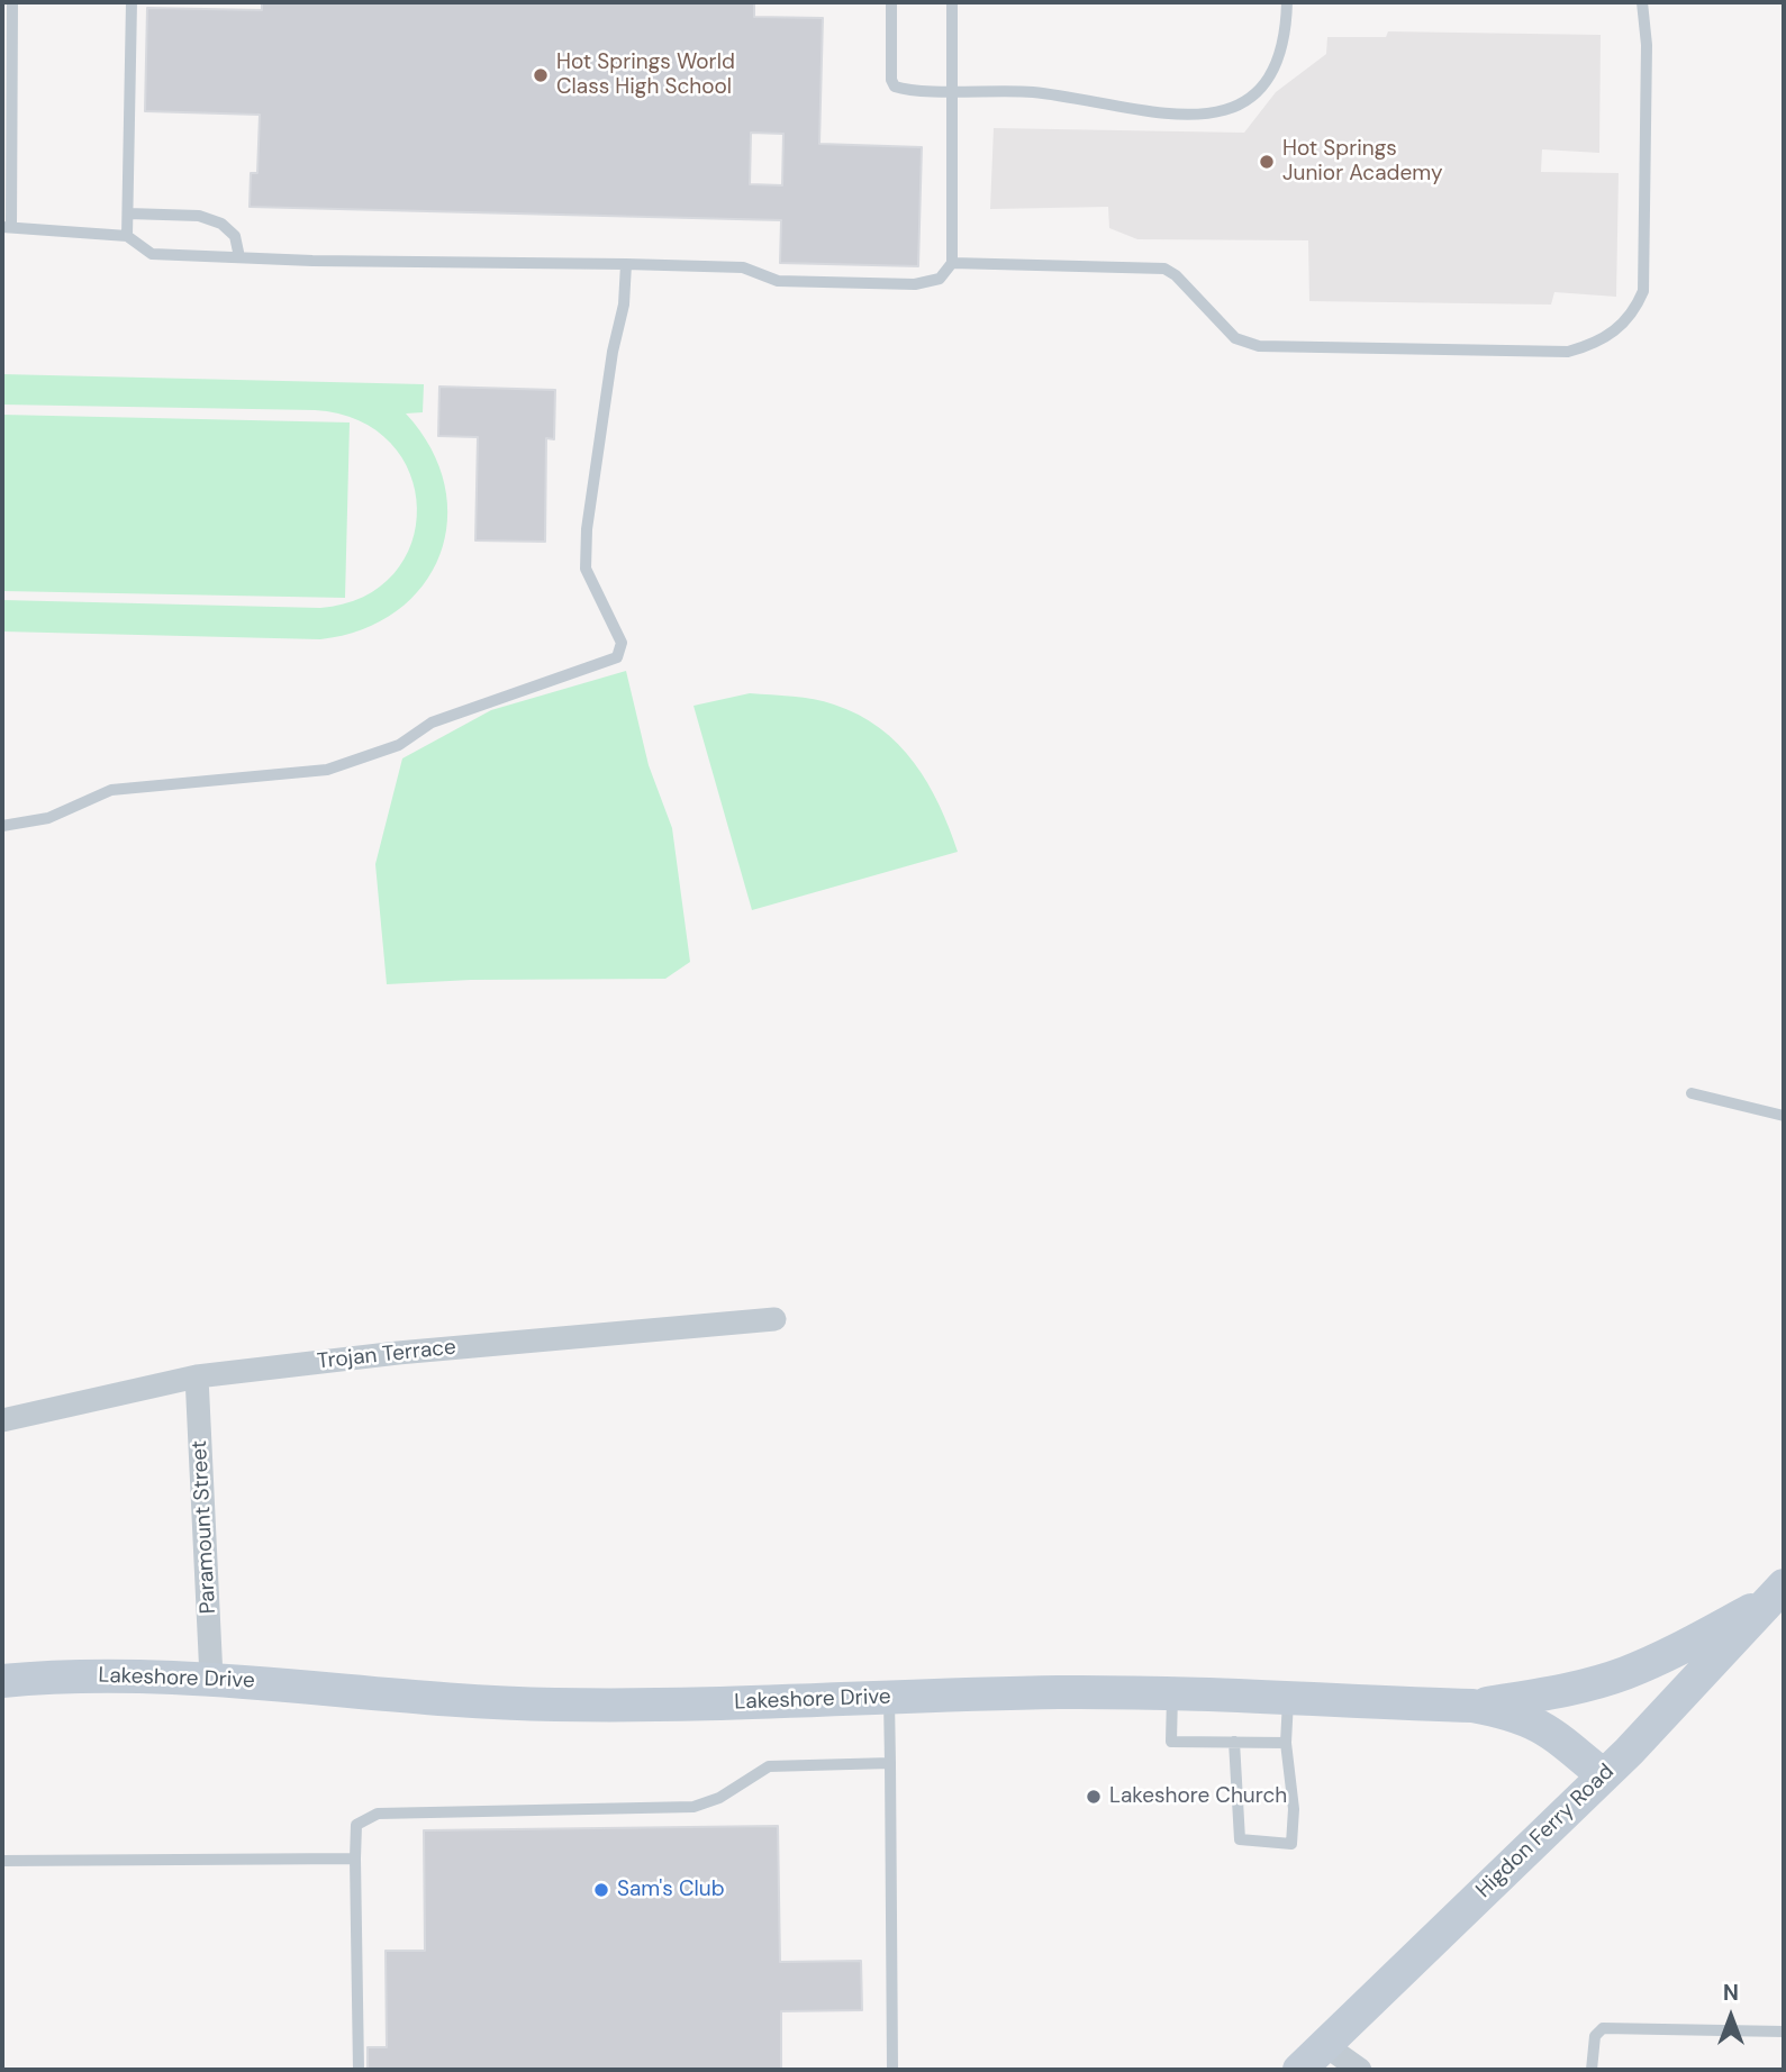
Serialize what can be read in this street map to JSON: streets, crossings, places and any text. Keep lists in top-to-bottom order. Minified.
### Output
{"streets":{"street":["Trojan Terrace","Paramount Street","Lakeshore Drive","Higdon Ferry Road"]},"crossings":[["Trojan Terrace","Paramount Street"],["Paramount Street","Lakeshore Drive"],["Lakeshore Drive","Higdon Ferry Road"]],"places":["Hot Springs World Class High School","Hot Springs Junior Academy","Lakeshore Church","Sam's Club"],"north":"top"}
